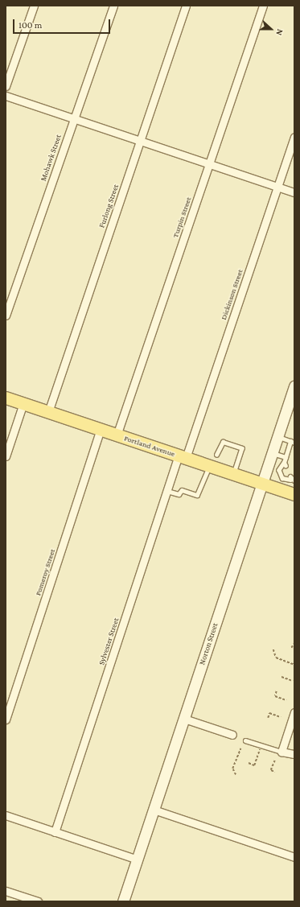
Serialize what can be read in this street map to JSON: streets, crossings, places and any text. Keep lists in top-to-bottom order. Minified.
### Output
{"streets":{"main road":["Portland Avenue","Norton Street"],"street":["Mohawk Street","Furlong Street","Turpin Street","Dickinson Street","Pomeroy Street","Sylvester Street"]},"crossings":[["Furlong Street","Portland Avenue"],["Turpin Street","Portland Avenue"],["Dickinson Street","Portland Avenue"],["Dickinson Street","Sylvester Street"],["Portland Avenue","Pomeroy Street"],["Portland Avenue","Sylvester Street"],["Portland Avenue","Norton Street"]],"scale_bar":"100 m","north":"right"}
